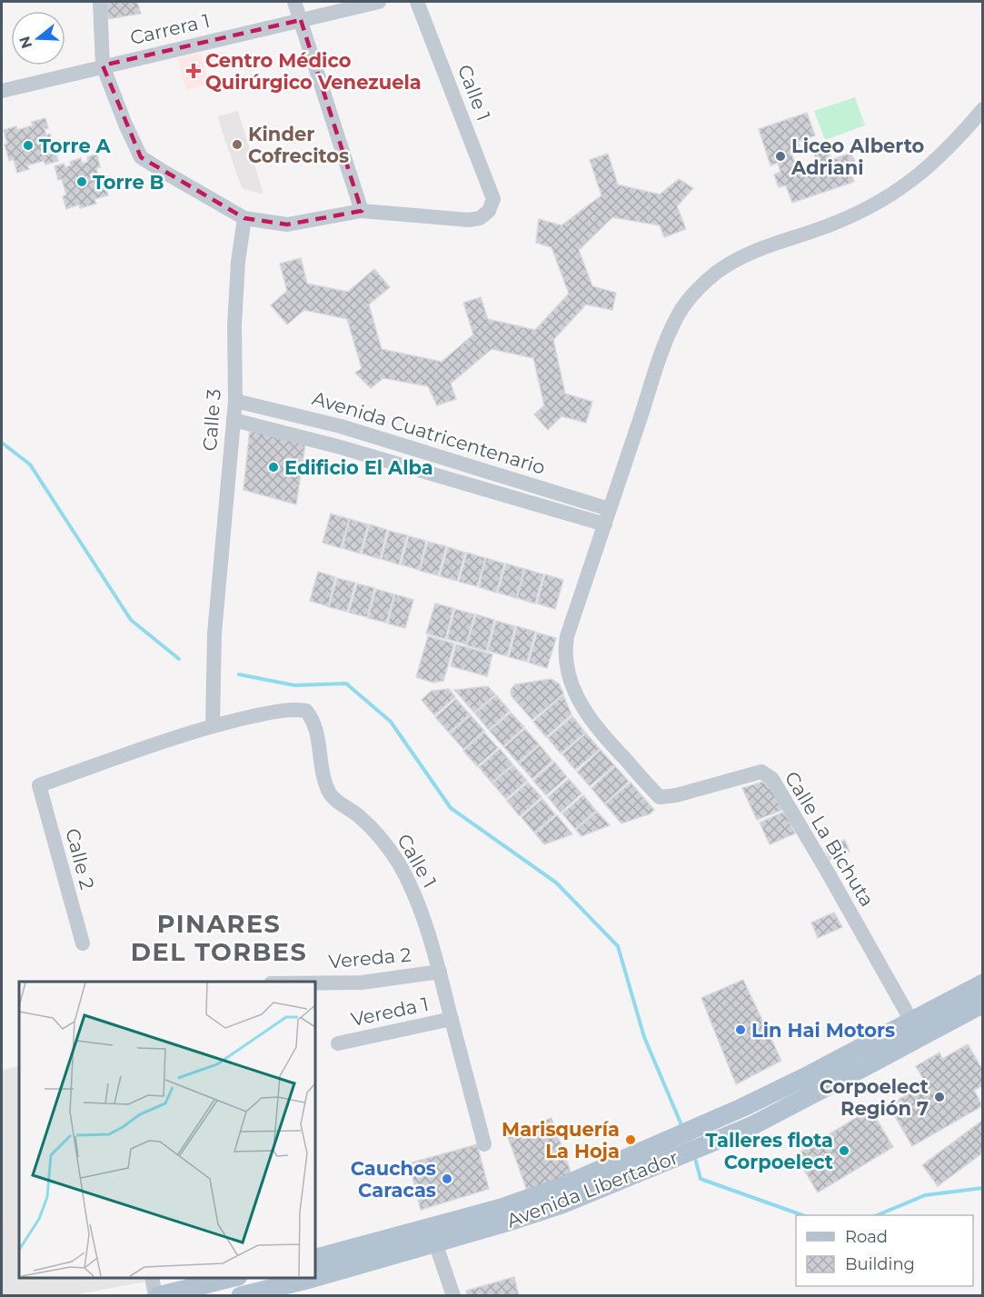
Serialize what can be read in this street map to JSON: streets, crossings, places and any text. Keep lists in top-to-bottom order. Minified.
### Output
{"streets":{"main road":["Avenida Libertador"],"street":["Carrera 1","Calle 1","Calle 3","Avenida Cuatricentenario","Calle La Bichuta","Calle 2","Vereda 2","Vereda 1"]},"crossings":[["Calle 1","Calle 3"],["Calle 1","Calle 2"],["Calle 1","Vereda 2"],["Calle 1","Vereda 1"],["Calle 3","Avenida Cuatricentenario"],["Calle 3","Calle 2"],["Avenida Cuatricentenario","Calle La Bichuta"],["Calle La Bichuta","Avenida Libertador"]],"districts":["PINARES DEL TORBES"],"places":{"health":["Centro Médico Quirúrgico Venezuela"],"other":["Kinder Cofrecitos","Torre A","Liceo Alberto Adriani","Torre B","Edificio El Alba","Lin Hai Motors","Corpoelect Región 7","Marisquería La Hoja","Talleres flota Corpoelect","Cauchos Caracas"]},"legend":["Road","Building"],"north":"left"}
